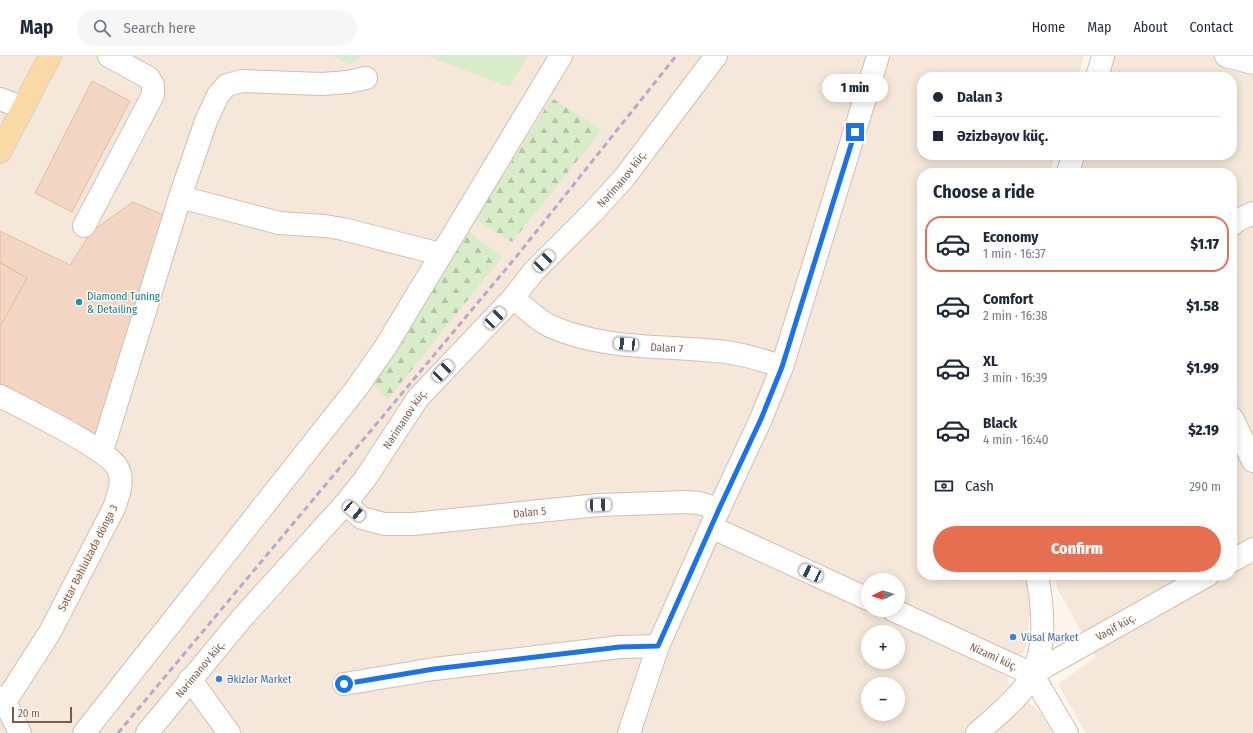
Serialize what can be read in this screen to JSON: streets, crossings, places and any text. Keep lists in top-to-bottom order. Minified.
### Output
{"streets":{"street":["Nərimanov küç.","Dalan 7","Dalan 5","Səttar Bəhlulzadə döngə 3","Vaqif küç.","Nizami küç."]},"crossings":[["Nərimanov küç.","Dalan 7"],["Nərimanov küç.","Dalan 5"],["Vaqif küç.","Nizami küç."]],"places":["Diamond Tuning & Detailing","Vüsal Market","Əkizlər Market"],"scale_bar":"20 m","north":"left","page":{"header":"Map","search":"Search here","nav":["Home","Map","About","Contact"],"banner":["Dalan 3","Əzizbəyov küç."],"bubble":"1 min","heading":"Choose a ride","list":[{"name":"Economy","note":"1 min · 16:37","value":"$1.17"},{"name":"Comfort","note":"2 min · 16:38","value":"$1.58"},{"name":"XL","note":"3 min · 16:39","value":"$1.99"},{"name":"Black","note":"4 min · 16:40","value":"$2.19"}],"pay":["Cash","290 m"],"buttons":"Confirm","map_buttons":["+","−"],"scale":"20 m"}}
